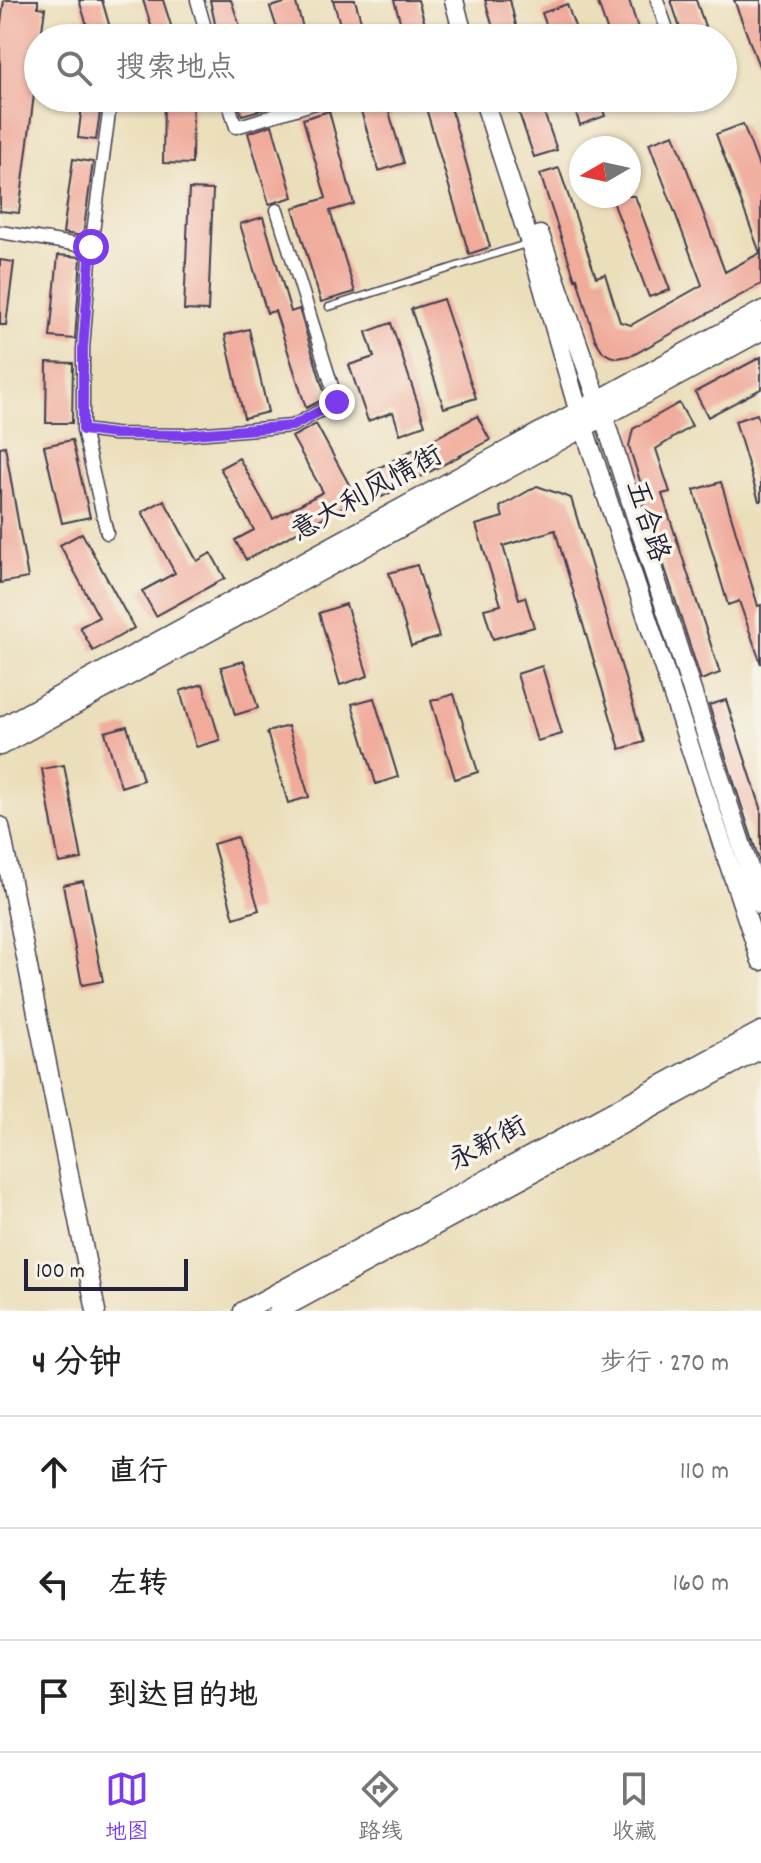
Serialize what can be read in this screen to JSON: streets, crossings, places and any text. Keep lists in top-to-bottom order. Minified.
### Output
{"streets":{"street":["意大利风情街","五合路","永新街"]},"crossings":[["意大利风情街","五合路"]],"scale_bar":"100 m","north":"left","page":{"search":"搜索地点","scale":"100 m","heading":["4 分钟","步行 · 270 m"],"list":[["直行","110 m"],["左转","160 m"],"到达目的地"],"nav":["地图","路线","收藏"]}}
